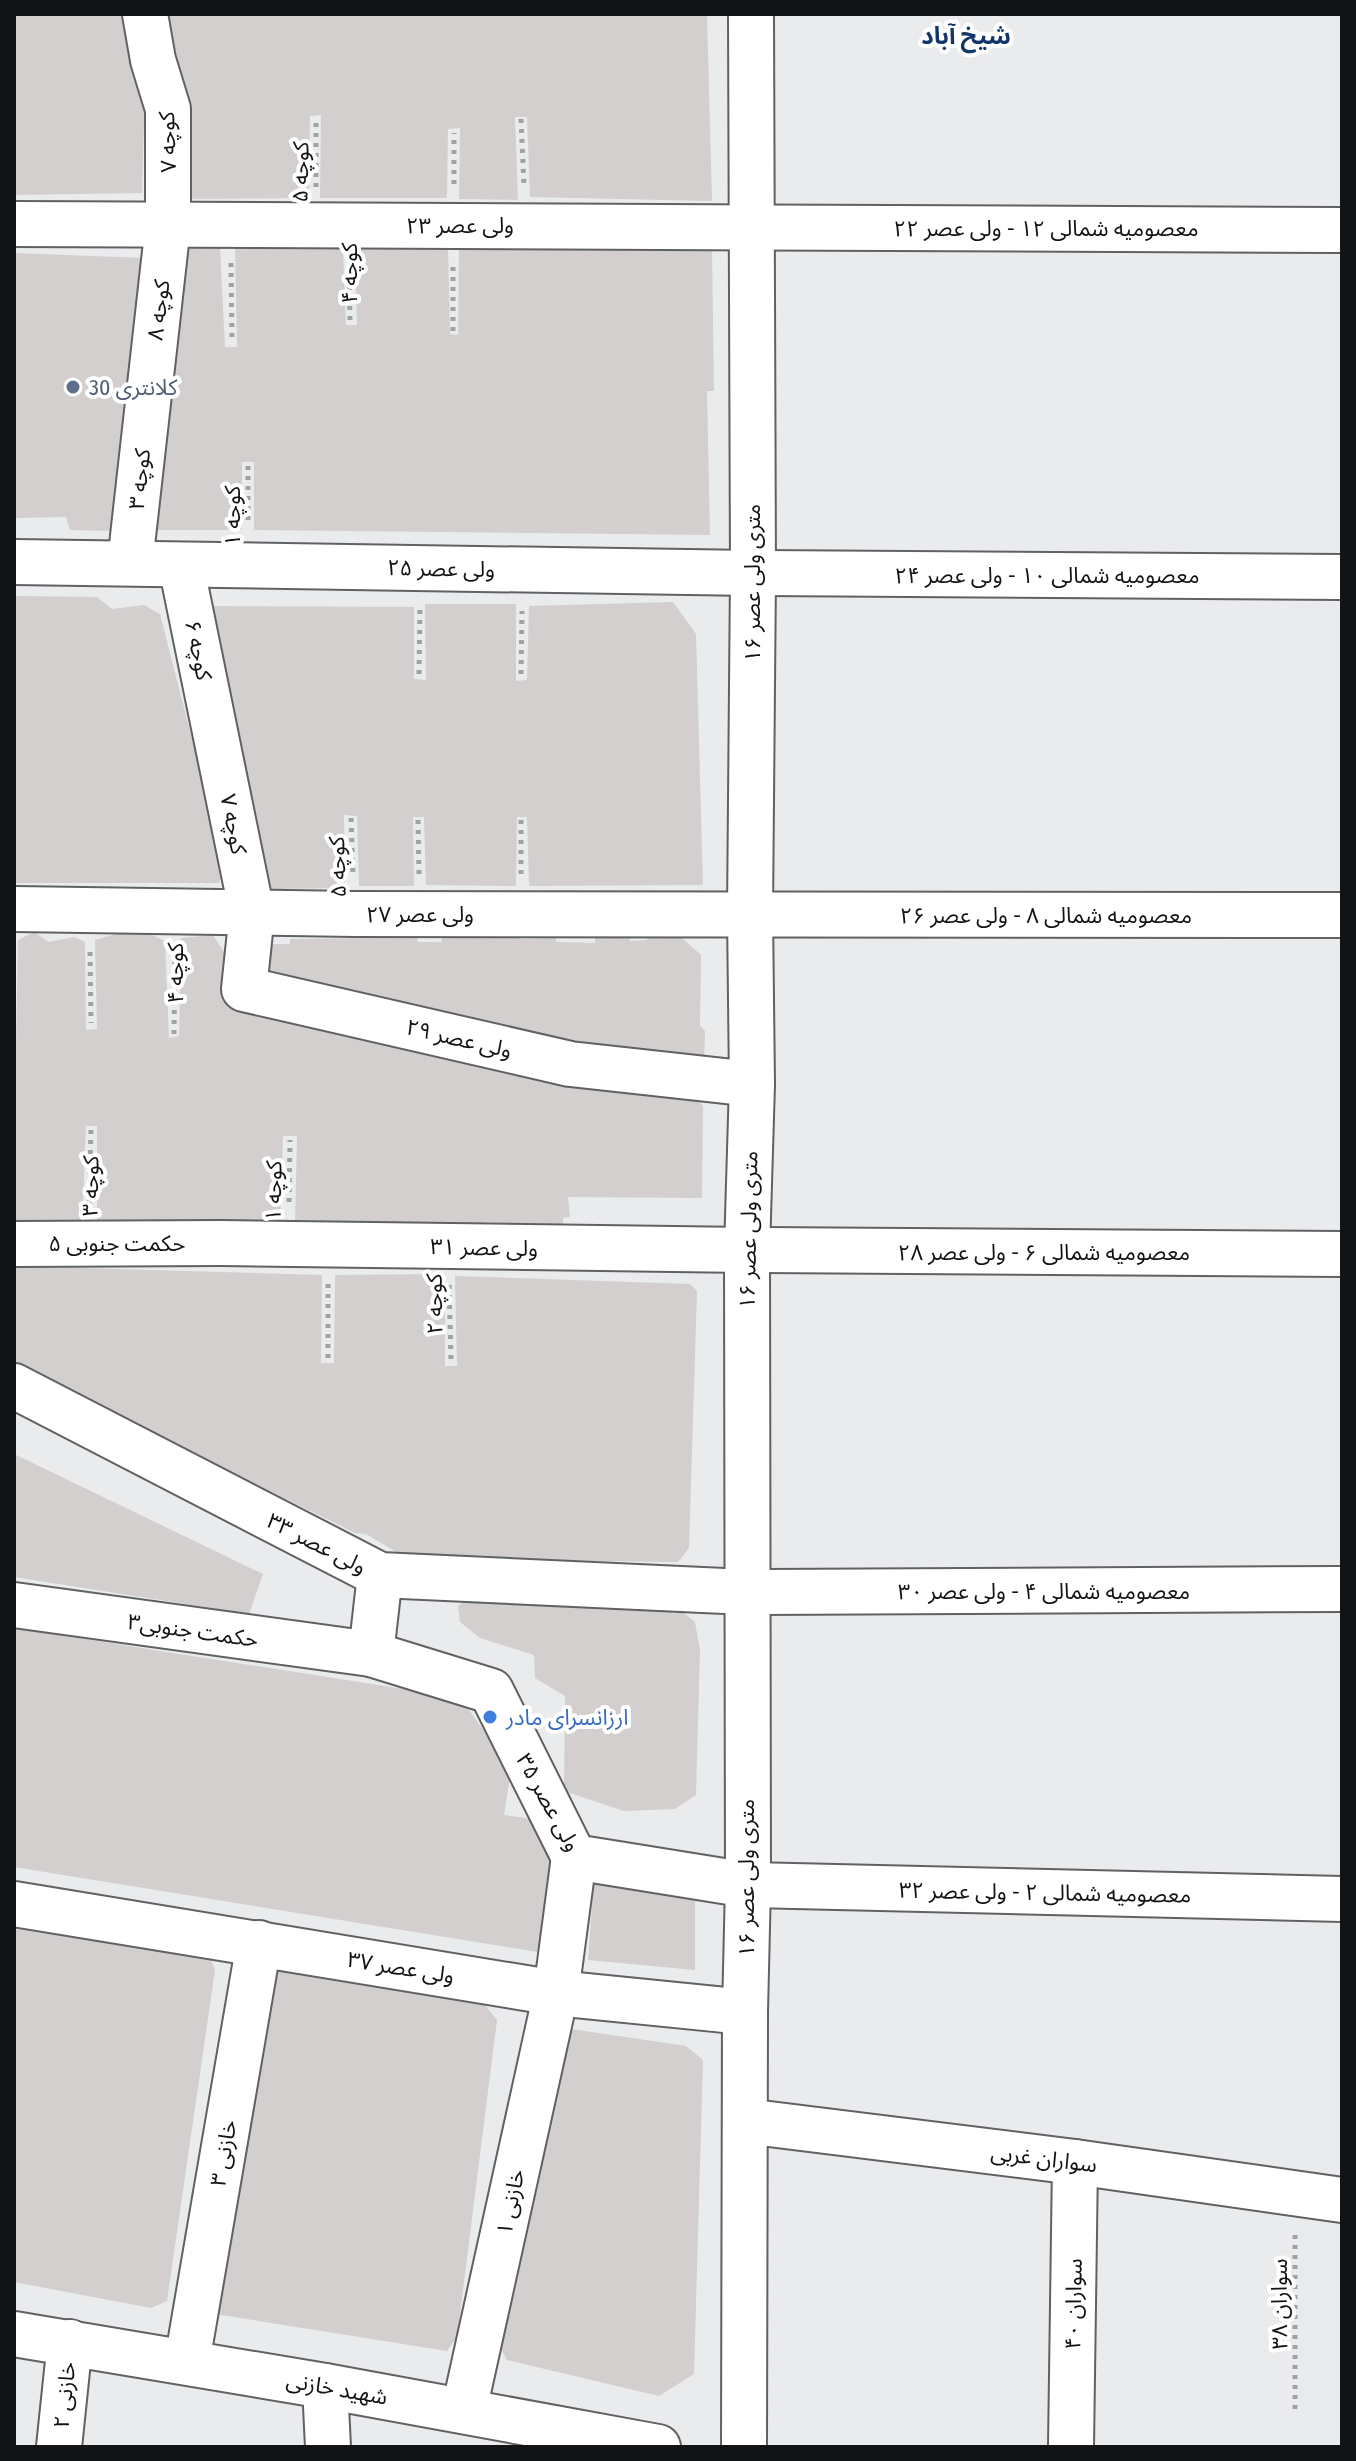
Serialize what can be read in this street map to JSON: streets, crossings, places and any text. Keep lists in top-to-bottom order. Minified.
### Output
{"streets":{"street":["کوچه ۷","ولی عصر ۲۳","معصومیه شمالی ۱۲ - ولی عصر ۲۲","کوچه ۸","کوچه ۳","ولی عصر ۲۵","معصومیه شمالی ۱۰ - ولی عصر ۲۴","۱۶ متری ولی عصر","کوچه ۶","ولی عصر ۲۷","معصومیه شمالی ۸ - ولی عصر ۲۶","ولی عصر ۲۹","حکمت جنوبی ۵","ولی عصر ۳۱","معصومیه شمالی ۶ - ولی عصر ۲۸","ولی عصر ۳۳","معصومیه شمالی ۴ - ولی عصر ۳۰","حکمت جنوبی۳","ولی عصر ۳۵","معصومیه شمالی ۲ - ولی عصر ۳۲","ولی عصر ۳۷","خازنی ۳","سواران غربی","خازنی ۱","سواران ۴۰","شهید خازنی","خازنی ۲"],"path":["کوچه ۵","کوچه ۴","کوچه ۱","کوچه ۲","سواران ۳۸"]},"crossings":[["کوچه ۷","ولی عصر ۲۳"],["کوچه ۷","کوچه ۸"],["کوچه ۷","کوچه ۶"],["کوچه ۷","ولی عصر ۲۷"],["کوچه ۷","ولی عصر ۲۹"],["کوچه ۵","ولی عصر ۲۳"],["کوچه ۵","کوچه ۴"],["کوچه ۵","ولی عصر ۲۷"],["ولی عصر ۲۳","معصومیه شمالی ۱۲ - ولی عصر ۲۲"],["ولی عصر ۲۳","کوچه ۴"],["ولی عصر ۲۳","کوچه ۸"],["ولی عصر ۲۳","۱۶ متری ولی عصر"],["معصومیه شمالی ۱۲ - ولی عصر ۲۲","۱۶ متری ولی عصر"],["کوچه ۴","ولی عصر ۲۷"],["کوچه ۸","کوچه ۳"],["کوچه ۳","ولی عصر ۲۵"],["کوچه ۳","حکمت جنوبی ۵"],["کوچه ۱","ولی عصر ۲۵"],["کوچه ۱","ولی عصر ۳۱"],["ولی عصر ۲۵","معصومیه شمالی ۱۰ - ولی عصر ۲۴"],["ولی عصر ۲۵","۱۶ متری ولی عصر"],["ولی عصر ۲۵","کوچه ۶"],["معصومیه شمالی ۱۰ - ولی عصر ۲۴","۱۶ متری ولی عصر"],["۱۶ متری ولی عصر","ولی عصر ۲۷"],["۱۶ متری ولی عصر","معصومیه شمالی ۸ - ولی عصر ۲۶"],["۱۶ متری ولی عصر","ولی عصر ۲۹"],["۱۶ متری ولی عصر","ولی عصر ۳۱"],["۱۶ متری ولی عصر","معصومیه شمالی ۶ - ولی عصر ۲۸"],["۱۶ متری ولی عصر","ولی عصر ۳۳"],["۱۶ متری ولی عصر","معصومیه شمالی ۴ - ولی عصر ۳۰"],["۱۶ متری ولی عصر","ولی عصر ۳۵"],["۱۶ متری ولی عصر","معصومیه شمالی ۲ - ولی عصر ۳۲"],["۱۶ متری ولی عصر","ولی عصر ۳۷"],["۱۶ متری ولی عصر","سواران غربی"],["ولی عصر ۲۷","معصومیه شمالی ۸ - ولی عصر ۲۶"],["ولی عصر ۲۷","ولی عصر ۲۹"],["حکمت جنوبی ۵","ولی عصر ۳۱"],["ولی عصر ۳۱","معصومیه شمالی ۶ - ولی عصر ۲۸"],["ولی عصر ۳۱","کوچه ۲"],["ولی عصر ۳۳","معصومیه شمالی ۴ - ولی عصر ۳۰"],["حکمت جنوبی۳","ولی عصر ۳۵"],["ولی عصر ۳۵","معصومیه شمالی ۲ - ولی عصر ۳۲"],["ولی عصر ۳۵","خازنی ۱"],["ولی عصر ۳۷","خازنی ۳"],["ولی عصر ۳۷","خازنی ۱"],["خازنی ۳","شهید خازنی"],["سواران غربی","سواران ۴۰"],["سواران غربی","سواران ۳۸"],["خازنی ۱","شهید خازنی"],["شهید خازنی","خازنی ۲"]],"districts":["شیخ آباد"],"places":["کلانتری 30","ارزانسرای مادر"]}
